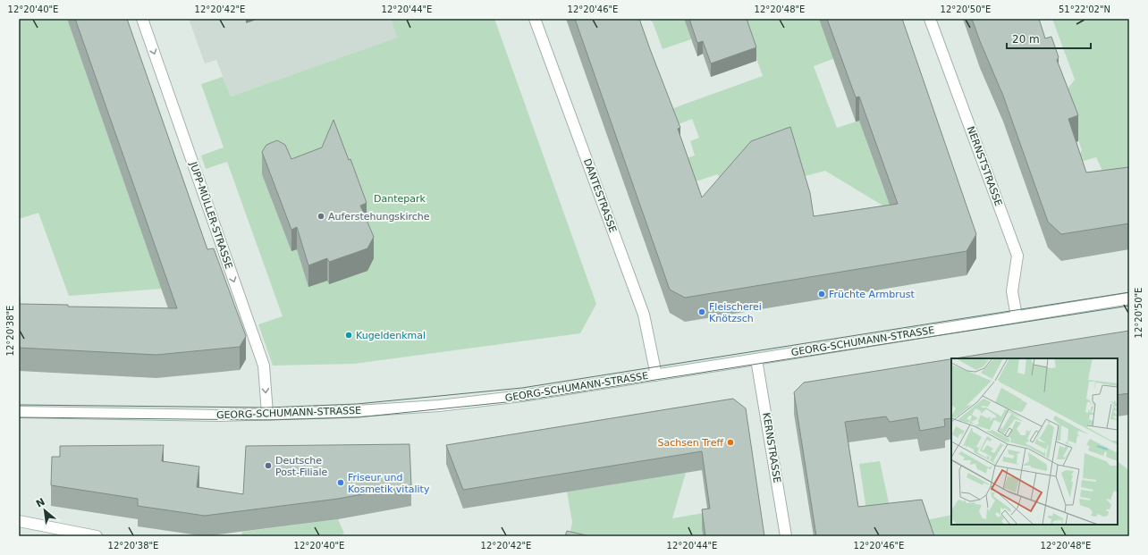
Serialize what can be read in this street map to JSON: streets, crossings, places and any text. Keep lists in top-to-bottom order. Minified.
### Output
{"streets":{"street":["NERNSTSTRASSE","DANTESTRASSE","JUPP-MÜLLER-STRASSE","GEORG-SCHUMANN-STRASSE","KERNSTRASSE"]},"crossings":[["NERNSTSTRASSE","GEORG-SCHUMANN-STRASSE"],["DANTESTRASSE","GEORG-SCHUMANN-STRASSE"],["JUPP-MÜLLER-STRASSE","GEORG-SCHUMANN-STRASSE"],["GEORG-SCHUMANN-STRASSE","KERNSTRASSE"]],"one_way":["JUPP-MÜLLER-STRASSE"],"parks":["Dantepark"],"places":["Auferstehungskirche","Früchte Armbrust","Fleischerei Knötzsch","Kugeldenkmal","Sachsen Treff","Deutsche Post-Filiale","Friseur und Kosmetik vitality"],"scale_bar":"20 m","north":"top left","coordinates":["12°20'40\"E","12°20'42\"E","12°20'44\"E","12°20'46\"E","12°20'48\"E","12°20'50\"E","51°22'02\"N","12°20'38\"E"]}
